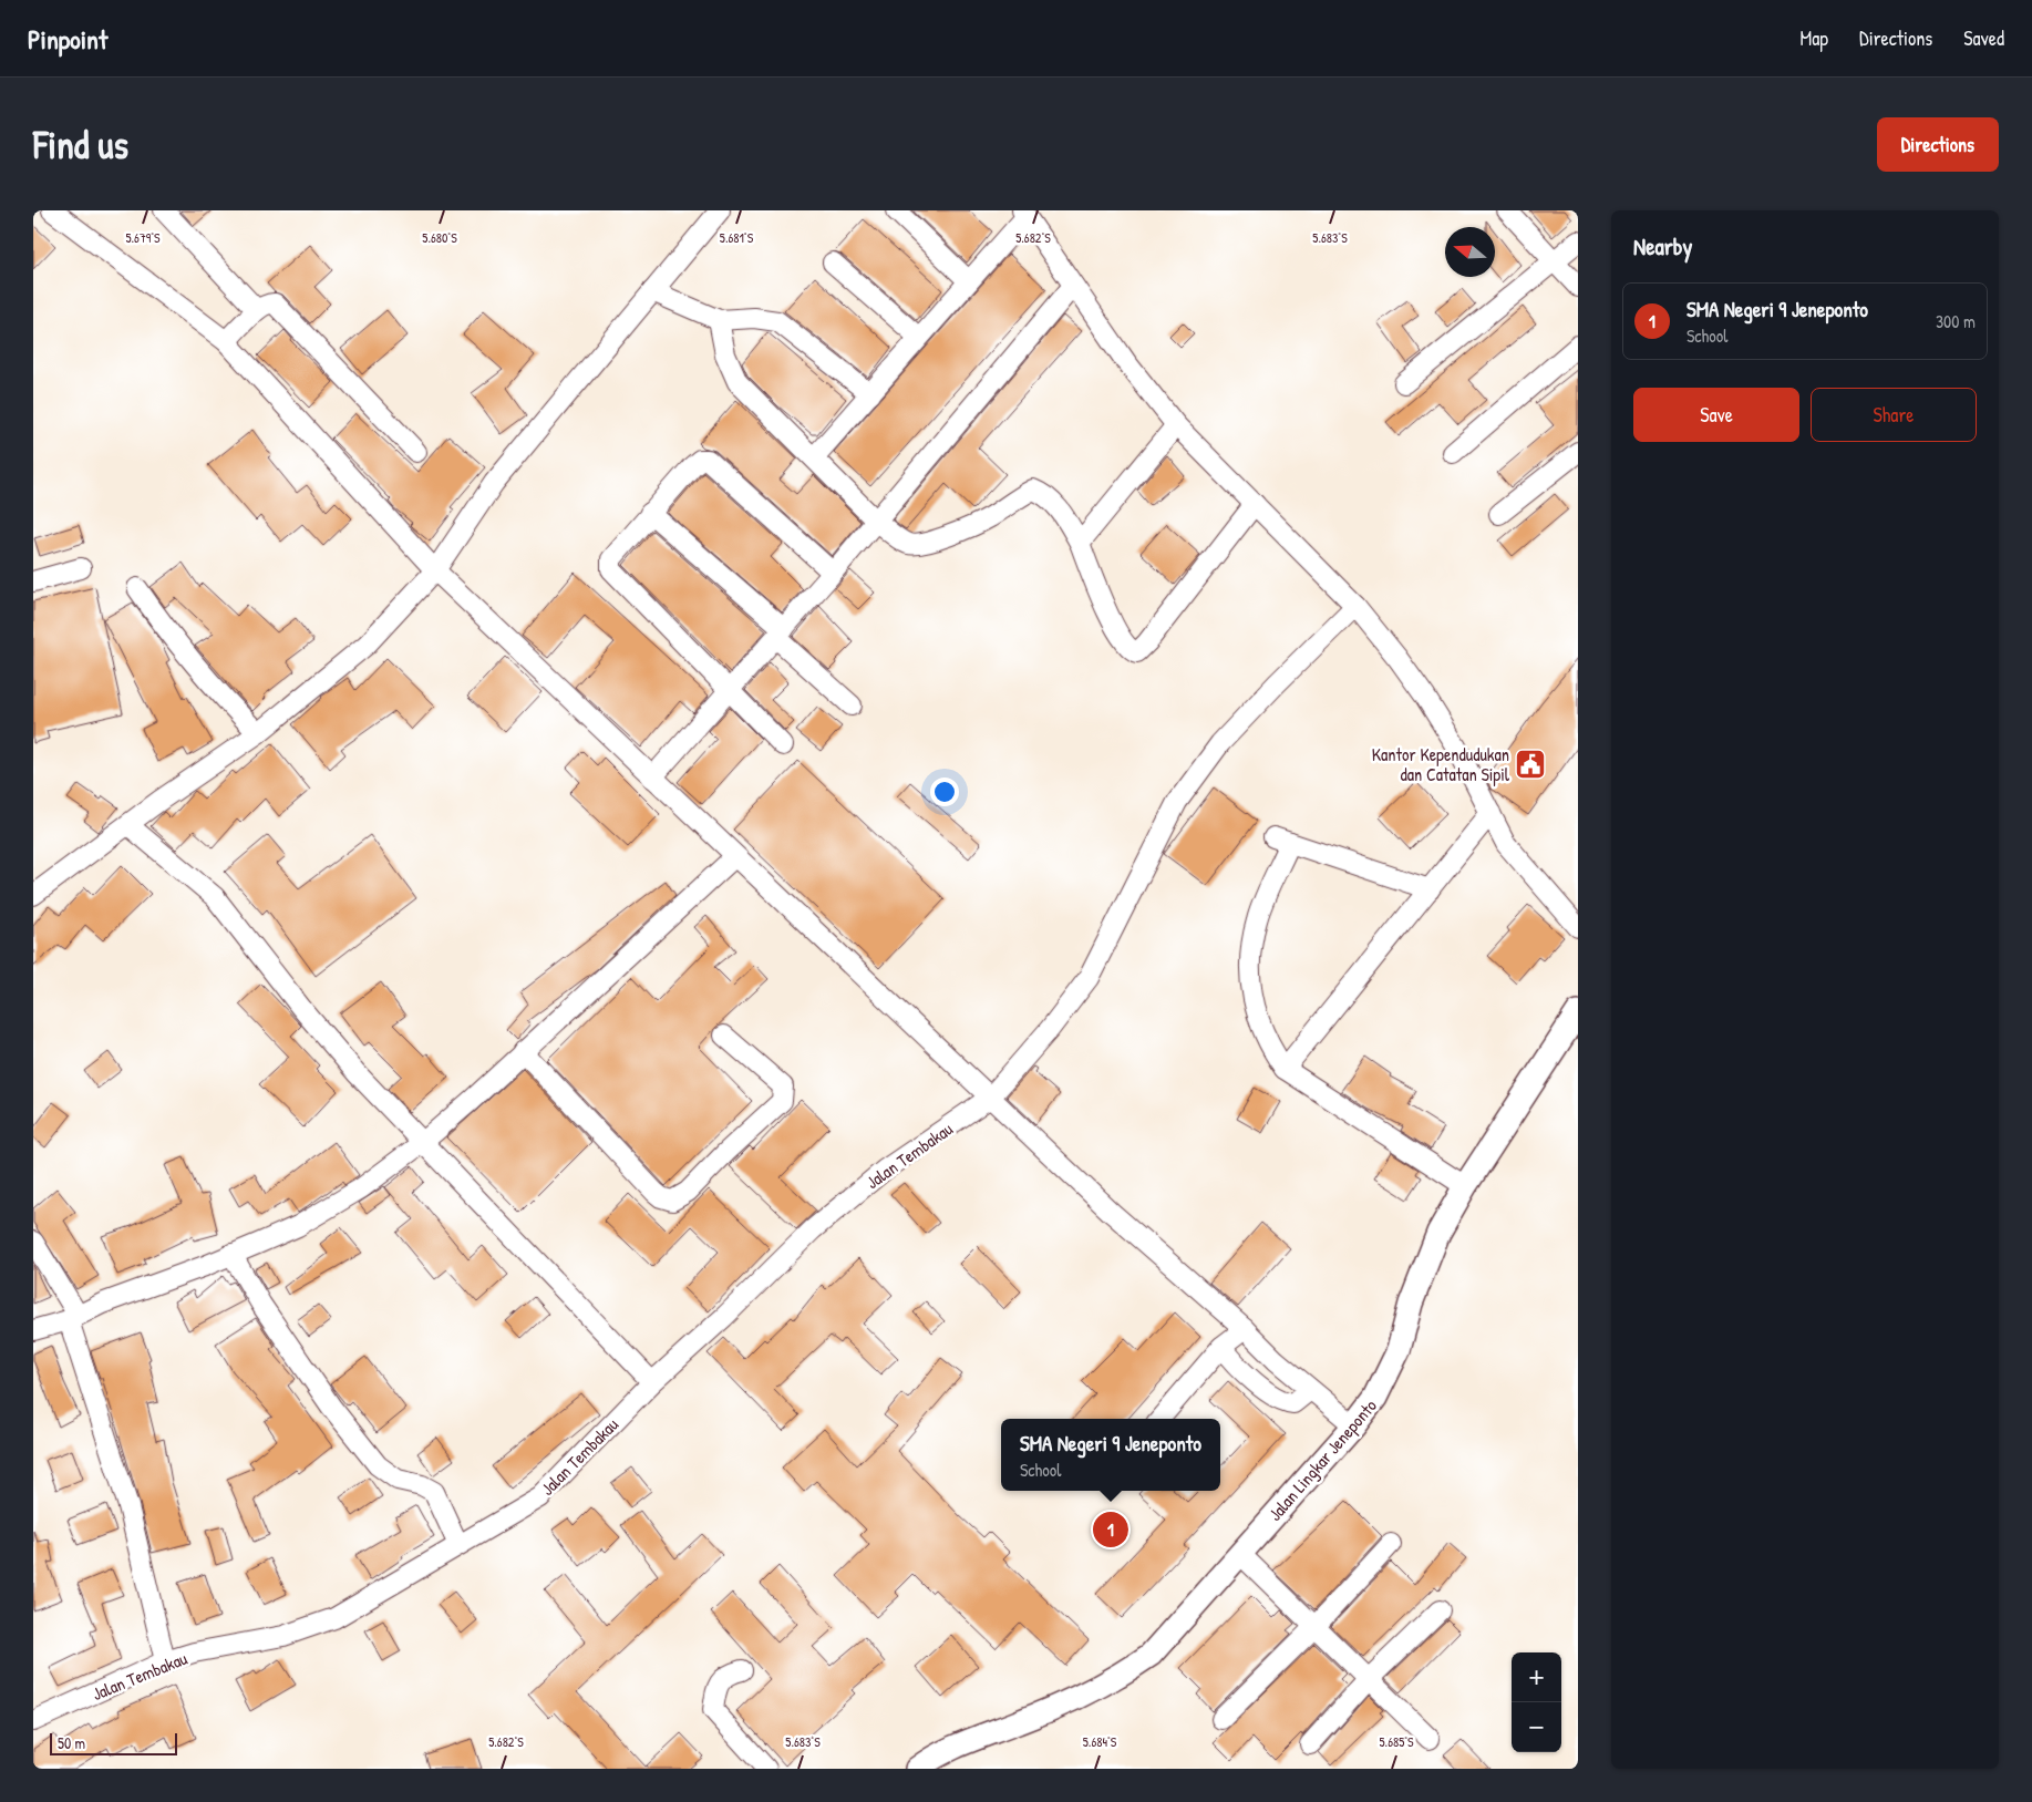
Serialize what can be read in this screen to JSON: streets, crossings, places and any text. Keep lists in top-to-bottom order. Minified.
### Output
{"streets":{"main road":["Jalan Lingkar Jeneponto"],"street":["Jalan Tembakau"]},"places":{"public building":["Kantor Kependudukan dan Catatan Sipil"]},"scale_bar":"50 m","north":"left","page":{"header":"Pinpoint","nav":["Map","Directions","Saved"],"buttons":["Directions",["Save","Share"]],"title":"Find us","heading":"Nearby","list":[{"mark":"1","name":"SMA Negeri 9 Jeneponto","note":"School","value":"300 m"}],"popup":["SMA Negeri 9 Jeneponto","School"],"pins":"1","map_buttons":["+","−"],"scale":"50 m"},"coordinates":["5.679°S","5.680°S","5.681°S","5.682°S","5.683°S","5.684°S","5.685°S"]}
